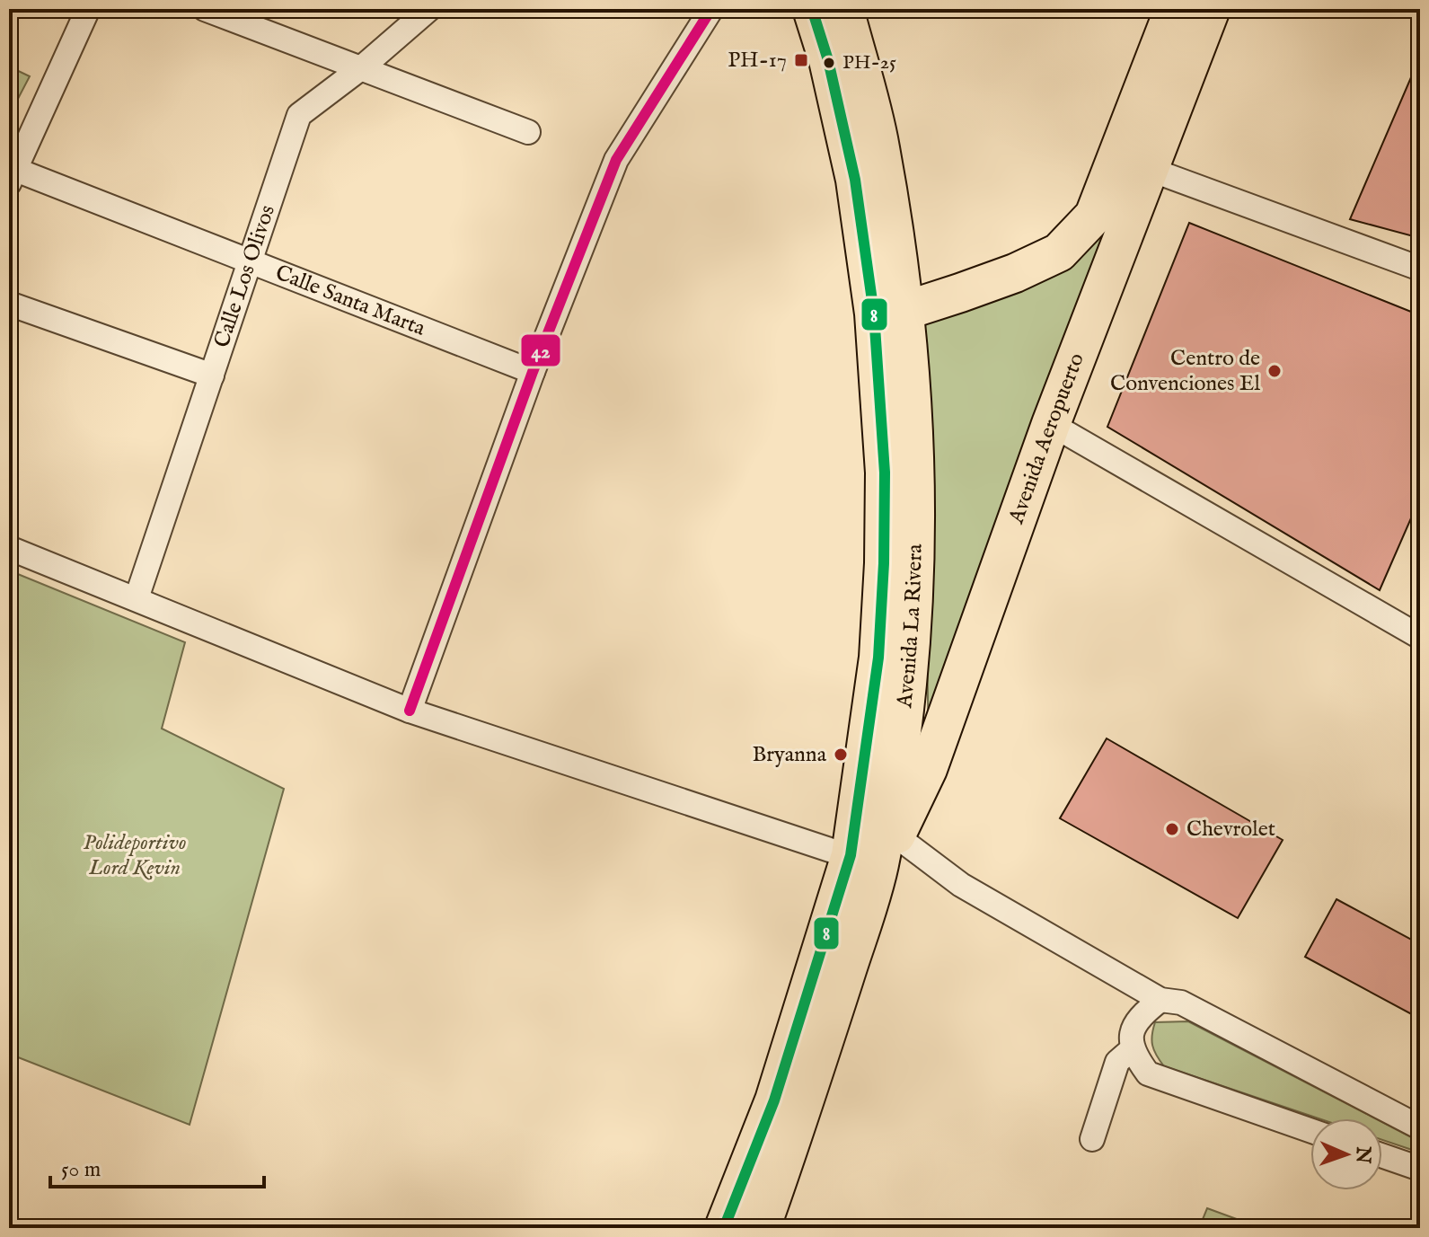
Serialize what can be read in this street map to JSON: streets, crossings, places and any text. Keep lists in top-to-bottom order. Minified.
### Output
{"streets":{"main road":["Avenida Aeropuerto","Avenida La Rivera"],"street":["Calle Los Olivos","Calle Santa Marta"]},"crossings":[["Calle Los Olivos","Calle Santa Marta"],["Avenida Aeropuerto","Avenida La Rivera"]],"parks":["Polideportivo Lord Kevin"],"places":{"transit":["PH-17"],"other":["PH-25","Centro de Convenciones El","Bryanna","Chevrolet"]},"lines":["transit line 8","transit line 42"],"scale_bar":"50 m","north":"right"}
